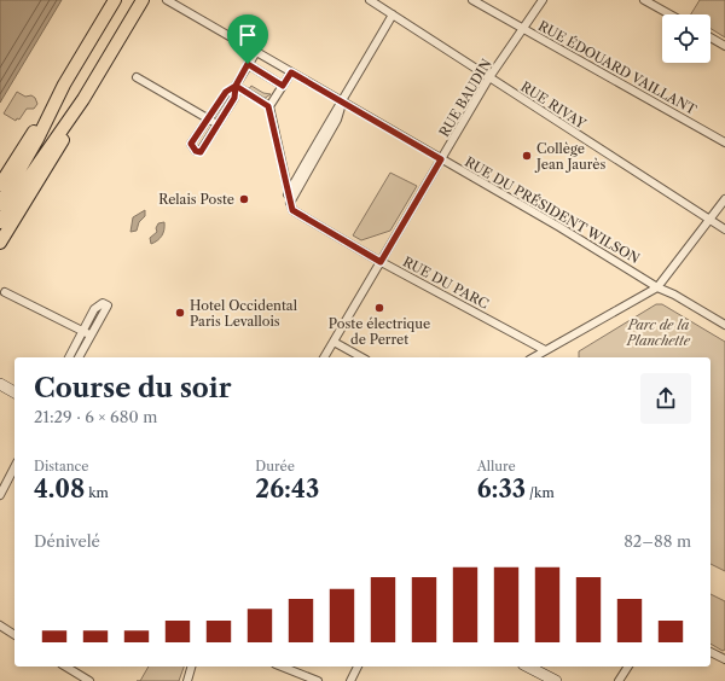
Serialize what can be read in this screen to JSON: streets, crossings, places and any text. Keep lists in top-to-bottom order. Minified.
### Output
{"streets":{"street":["RUE ÉDOUARD VAILLANT","RUE BAUDIN","RUE RIVAY","RUE DU PRÉSIDENT WILSON","RUE DU PARC"]},"crossings":[["RUE ÉDOUARD VAILLANT","RUE BAUDIN"],["RUE BAUDIN","RUE RIVAY"],["RUE BAUDIN","RUE DU PRÉSIDENT WILSON"],["RUE BAUDIN","RUE DU PARC"]],"parks":["Parc de la Planchette"],"places":["Collège Jean Jaurès","Relais Poste","Poste électrique de Perret","Hotel Occidental Paris Levallois"],"page":{"heading":["Course du soir","21:29 · 6 × 680 m"],"stats":[["Distance","4.08 km"],["Durée","26:43"],["Allure","6:33 /km"]],"chart":["Dénivelé","82–88 m"]}}
